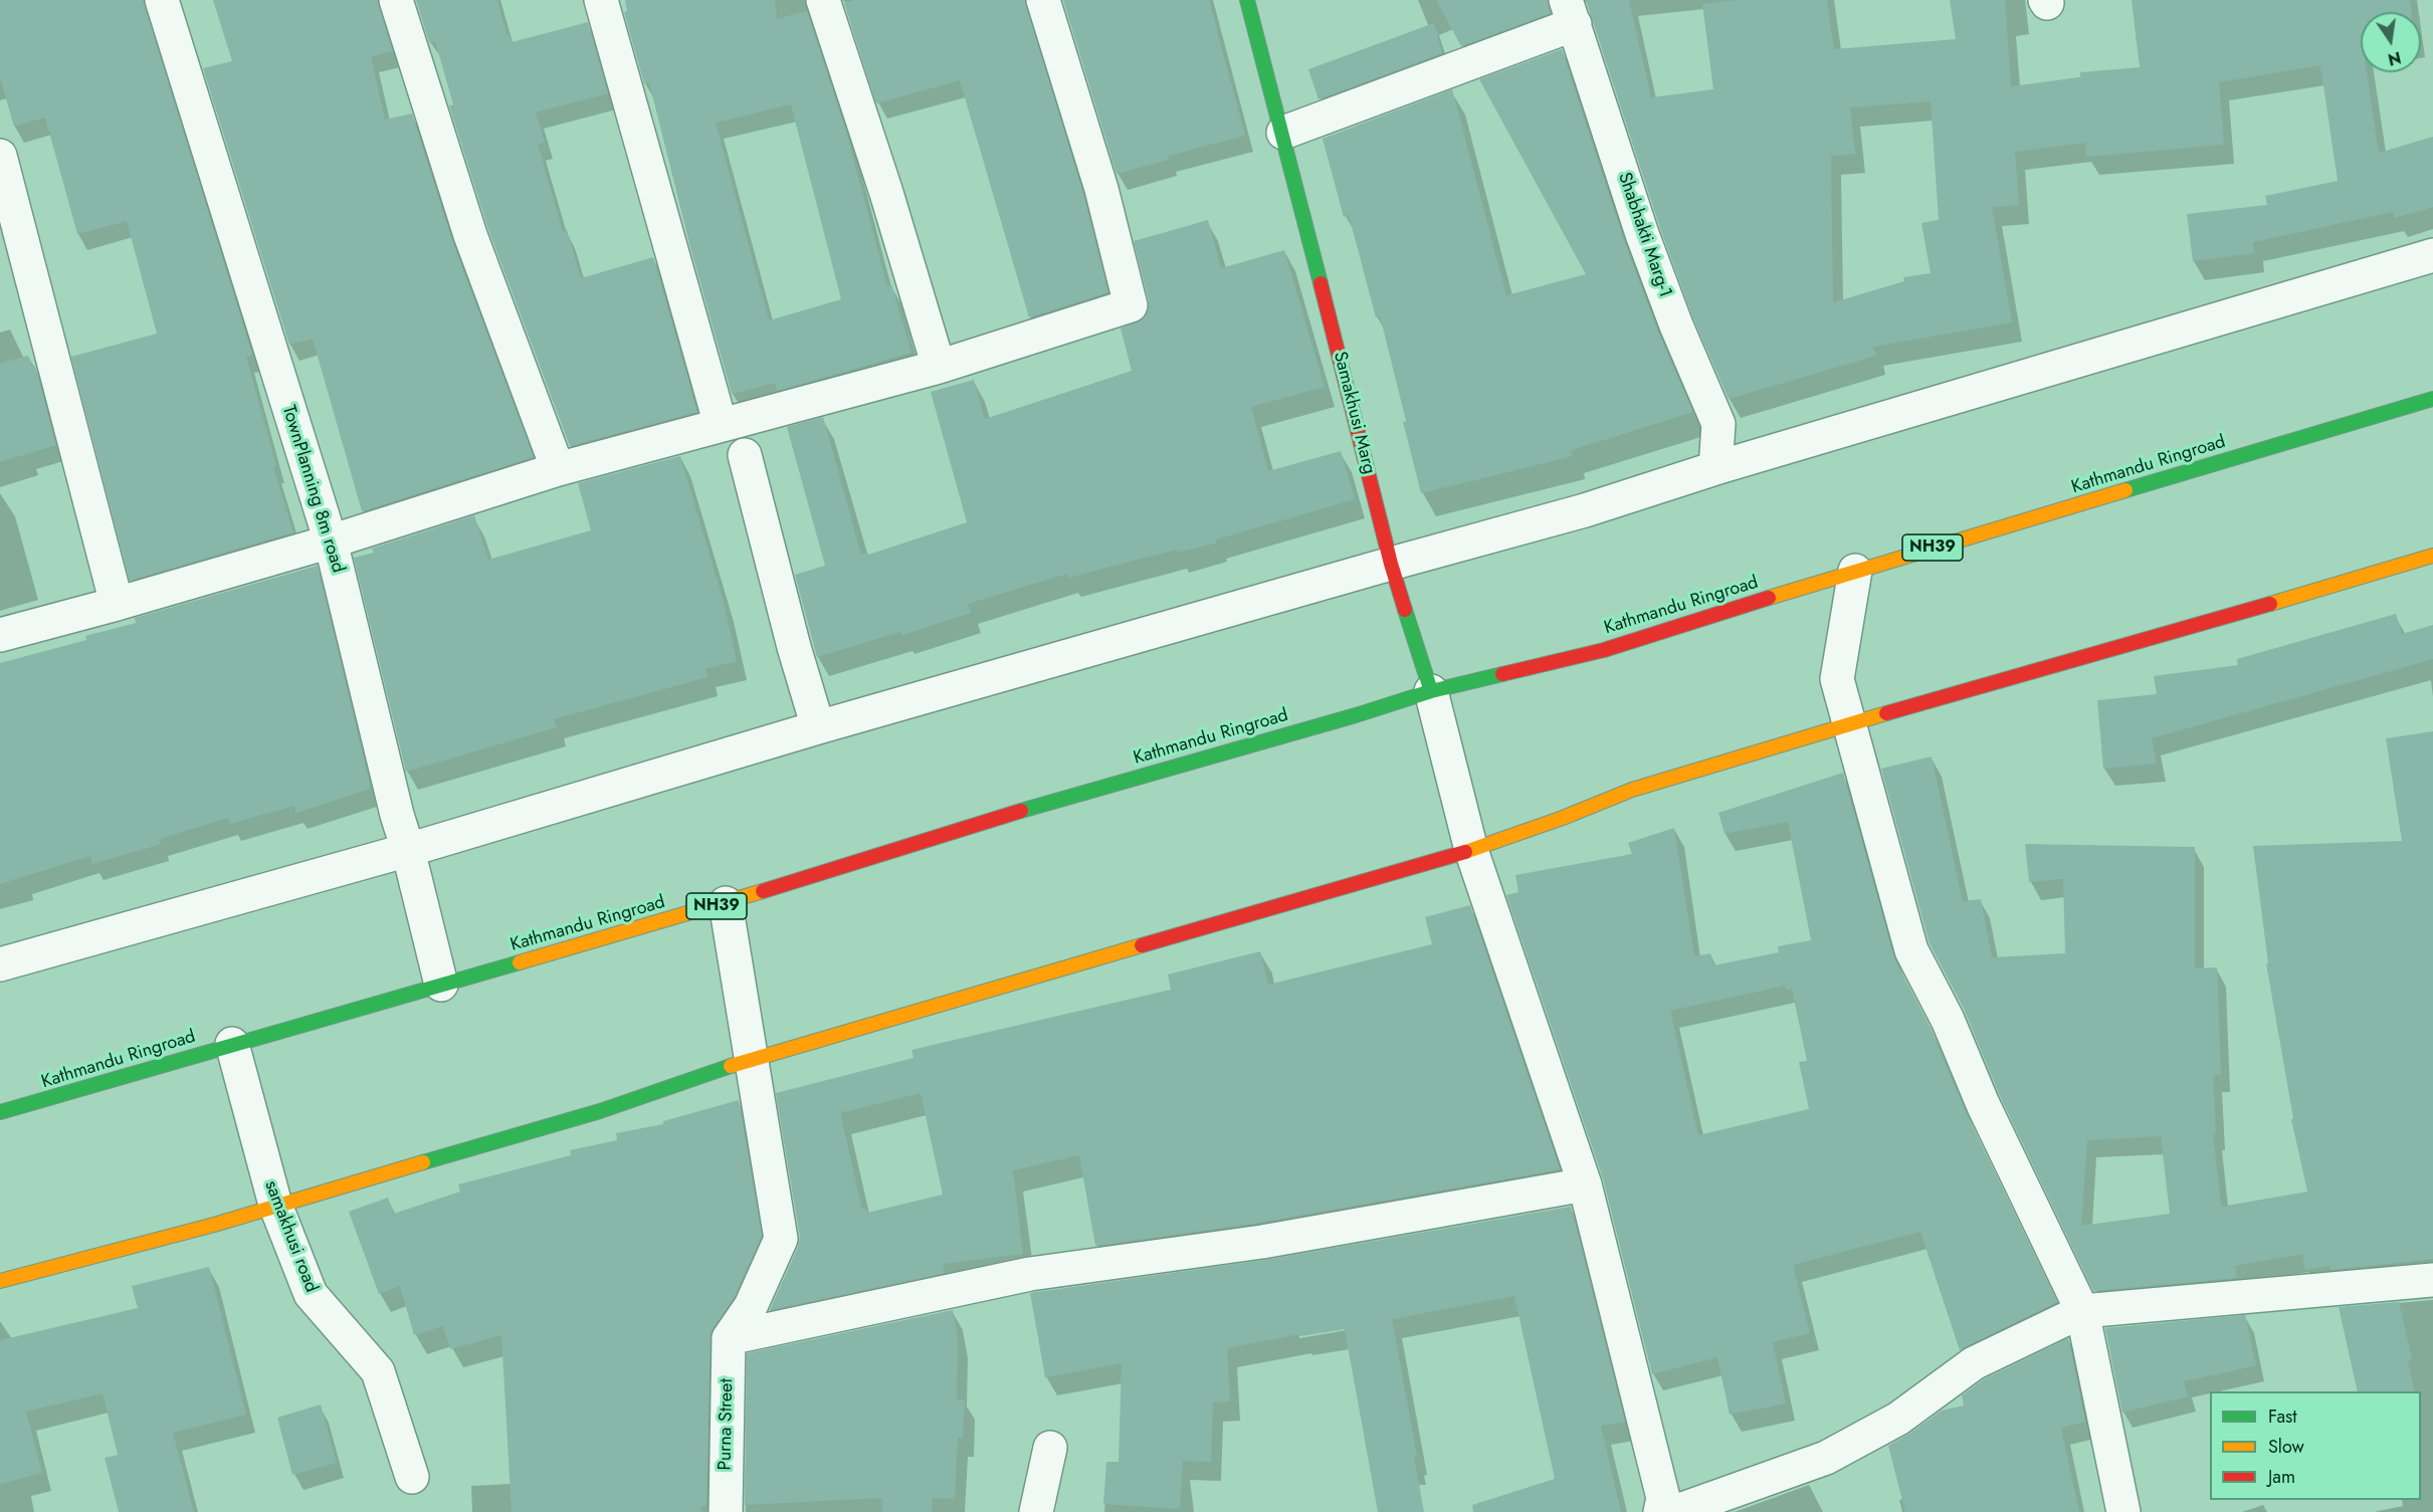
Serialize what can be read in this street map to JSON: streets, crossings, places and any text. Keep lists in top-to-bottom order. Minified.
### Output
{"streets":{"main road":["Samakhusi Marg","Kathmandu Ringroad","NH39"],"street":["Shabhakti Marg-1","TownPlanning 8m road","samakhusi road","Purna Street"]},"crossings":[["Samakhusi Marg","Kathmandu Ringroad"],["Kathmandu Ringroad","TownPlanning 8m road"],["Kathmandu Ringroad","samakhusi road"]],"legend":["Fast","Slow","Jam"],"north":"bottom"}
